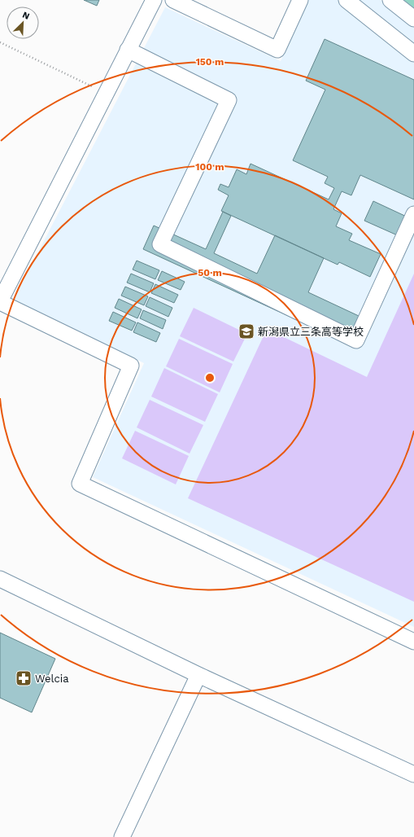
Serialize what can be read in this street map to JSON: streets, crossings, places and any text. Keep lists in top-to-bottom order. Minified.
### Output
{"places":{"school or university":["新潟県立三条高等学校"],"pharmacy":["Welcia"]},"north":"top right","rings":["150 m","100 m","50 m"]}
